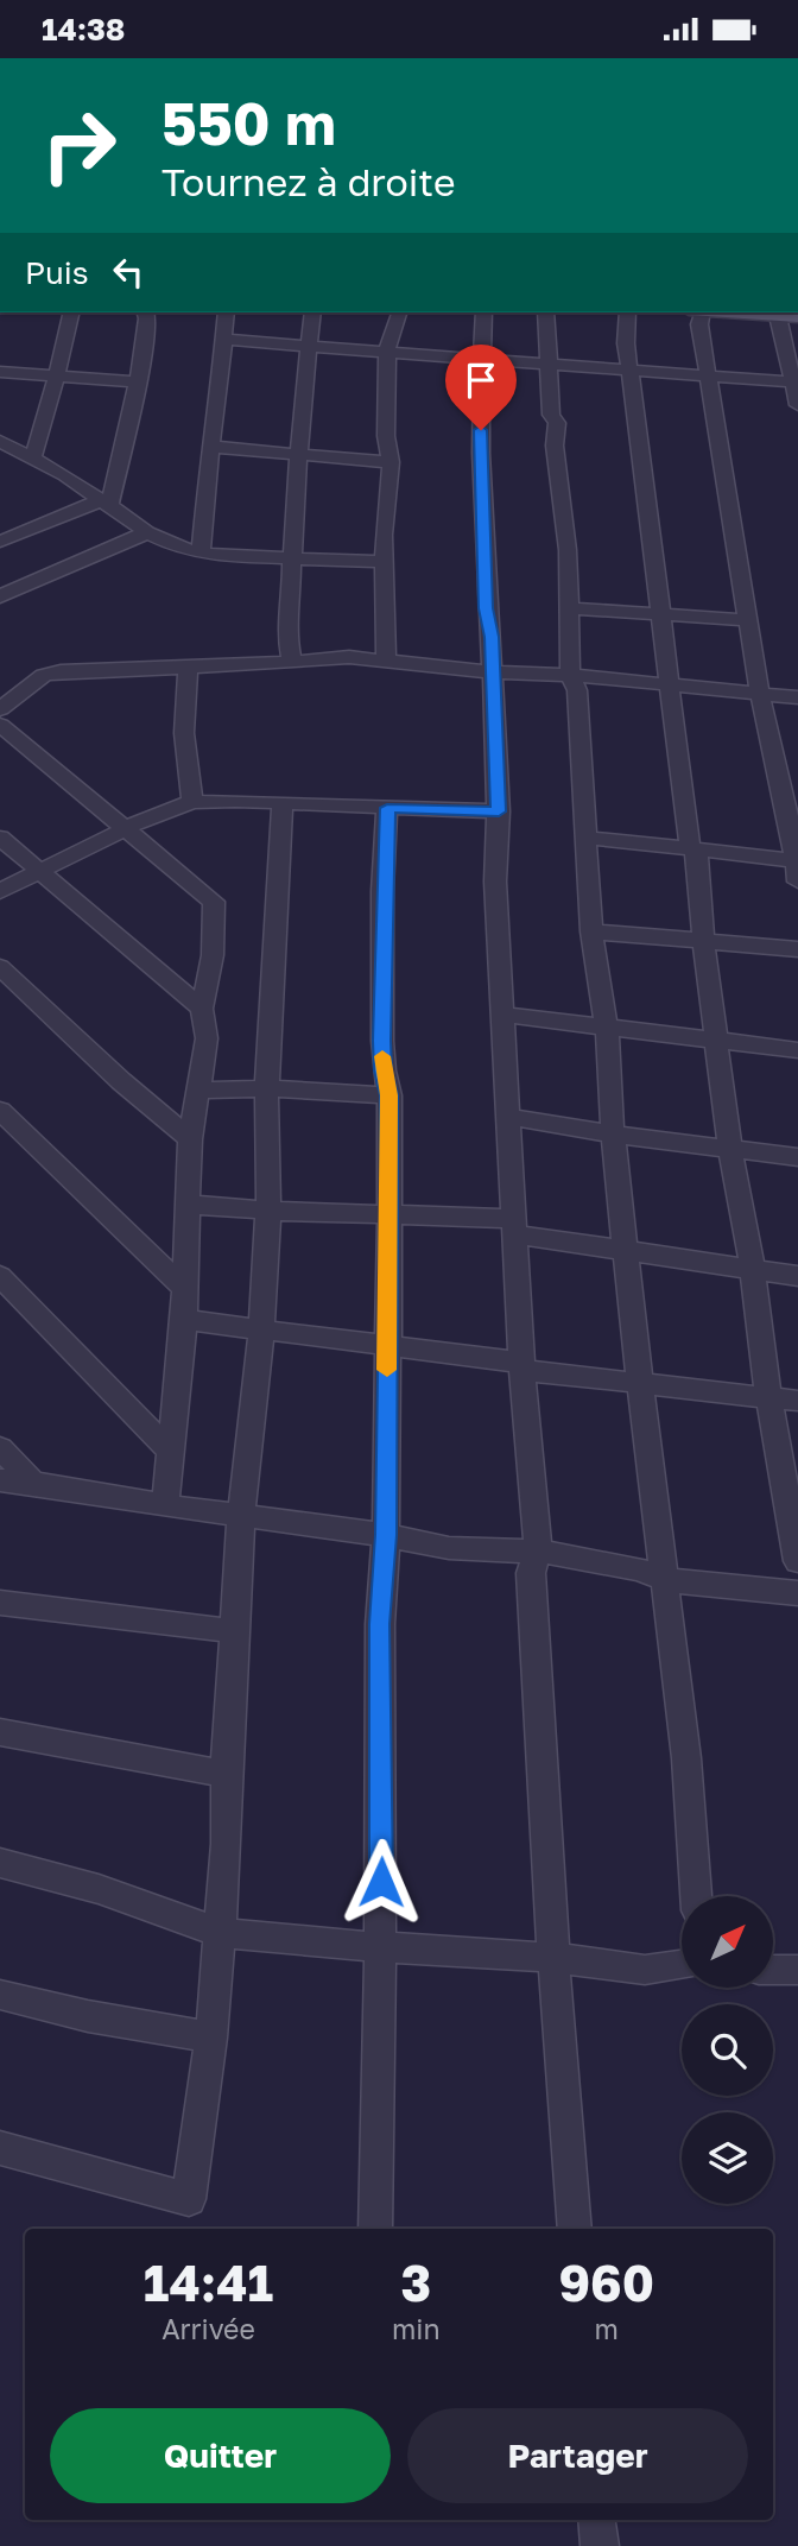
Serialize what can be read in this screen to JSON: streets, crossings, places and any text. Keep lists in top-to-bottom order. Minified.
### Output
{"north":"top right","page":{"status":"14:38","turn":["550 m","Tournez à droite"],"then":"Puis","eta":["14:41","Arrivée","3","min","960","m"],"buttons":["Quitter","Partager"]}}
